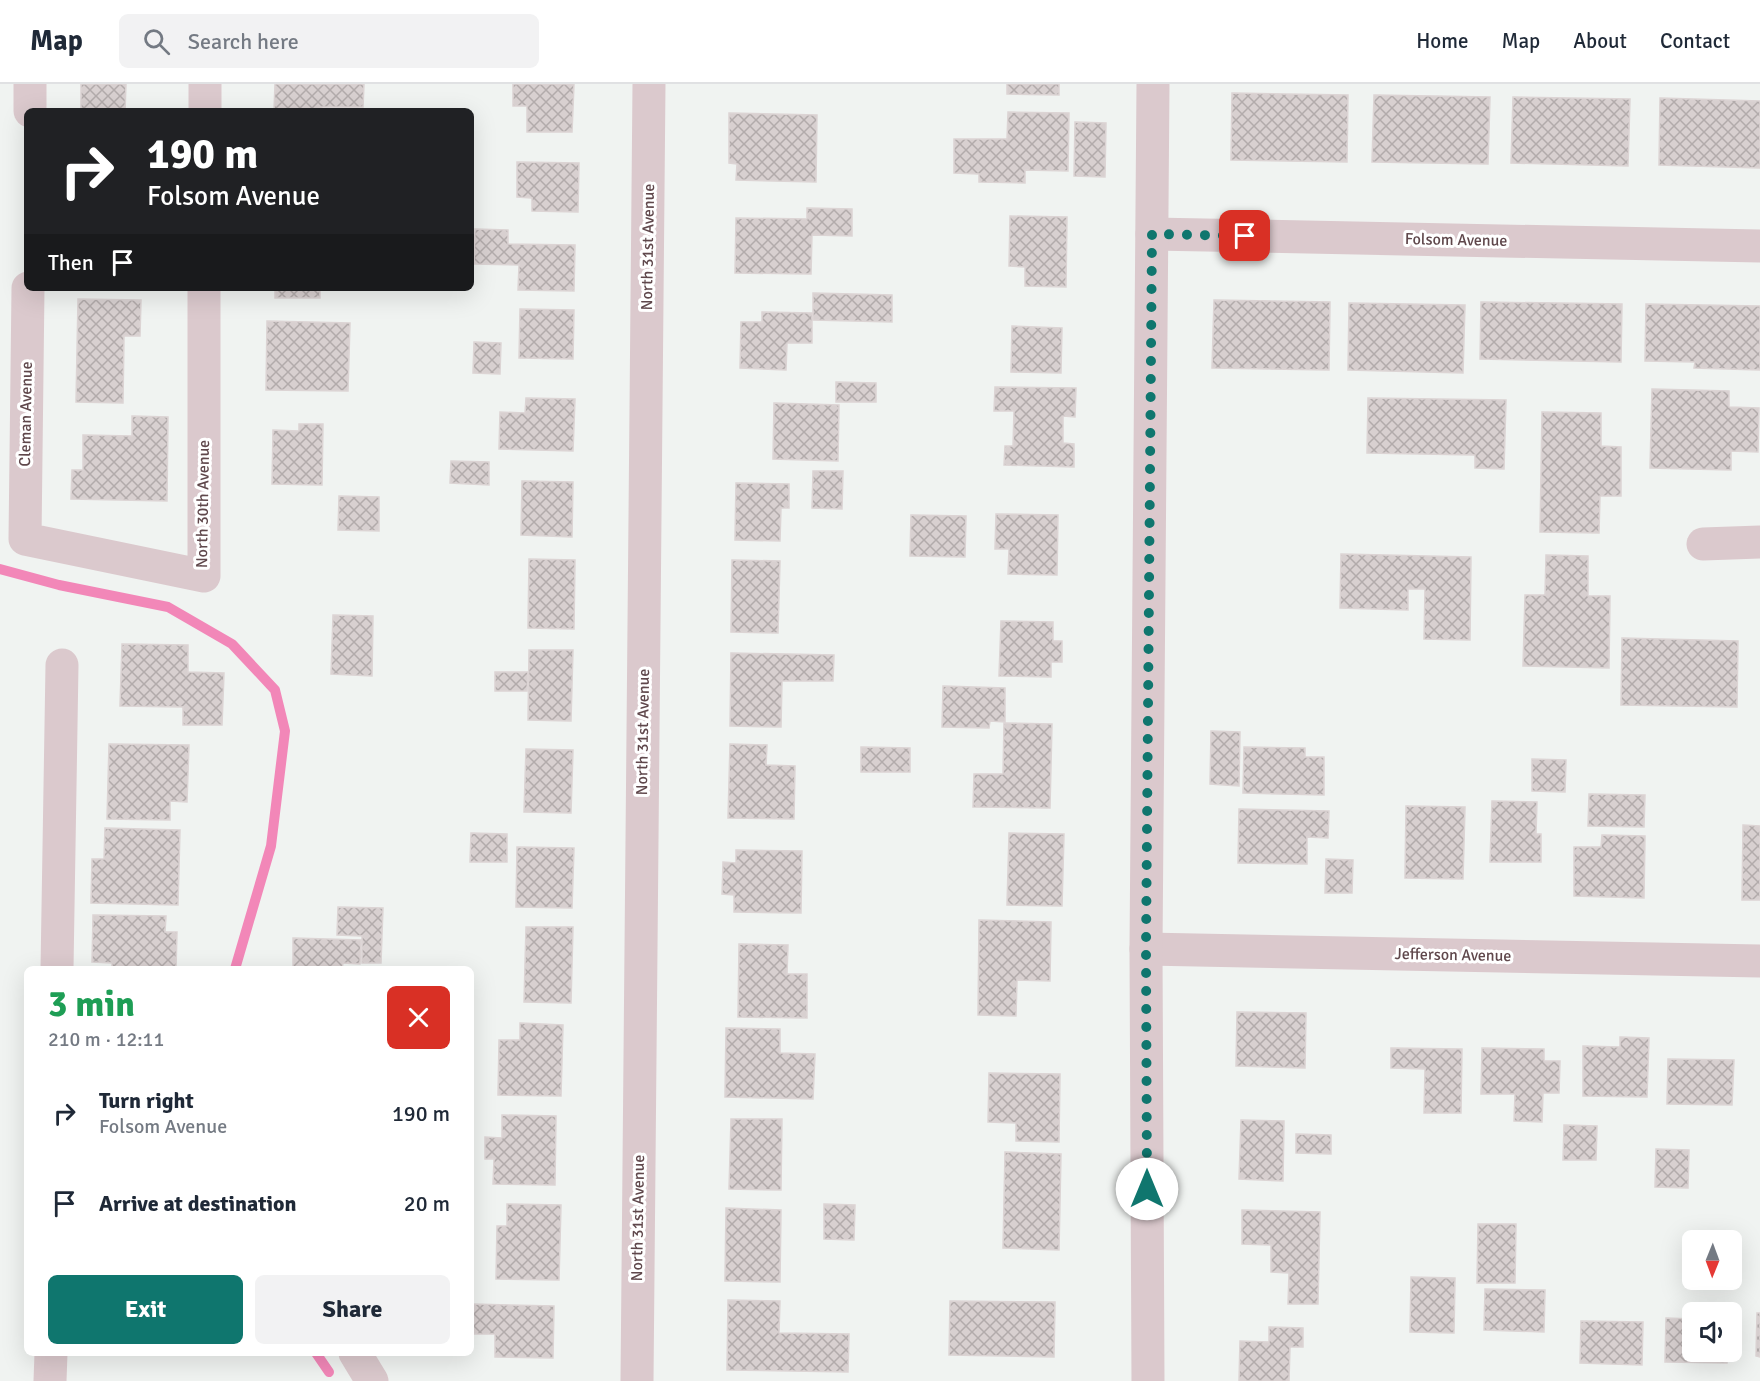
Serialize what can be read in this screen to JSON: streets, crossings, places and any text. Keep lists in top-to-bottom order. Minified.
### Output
{"streets":{"street":["Folsom Avenue","North 31st Avenue","Cleman Avenue","North 30th Avenue","Jefferson Avenue"]},"crossings":[["Cleman Avenue","North 30th Avenue"]],"north":"bottom","page":{"header":"Map","search":"Search here","nav":["Home","Map","About","Contact"],"turn":["190 m","Folsom Avenue"],"then":"Then","heading":["3 min","210 m · 12:11"],"list":[{"name":"Turn right","note":"Folsom Avenue","value":"190 m"},{"name":"Arrive at destination","value":"20 m"}],"buttons":["Exit","Share"]}}
